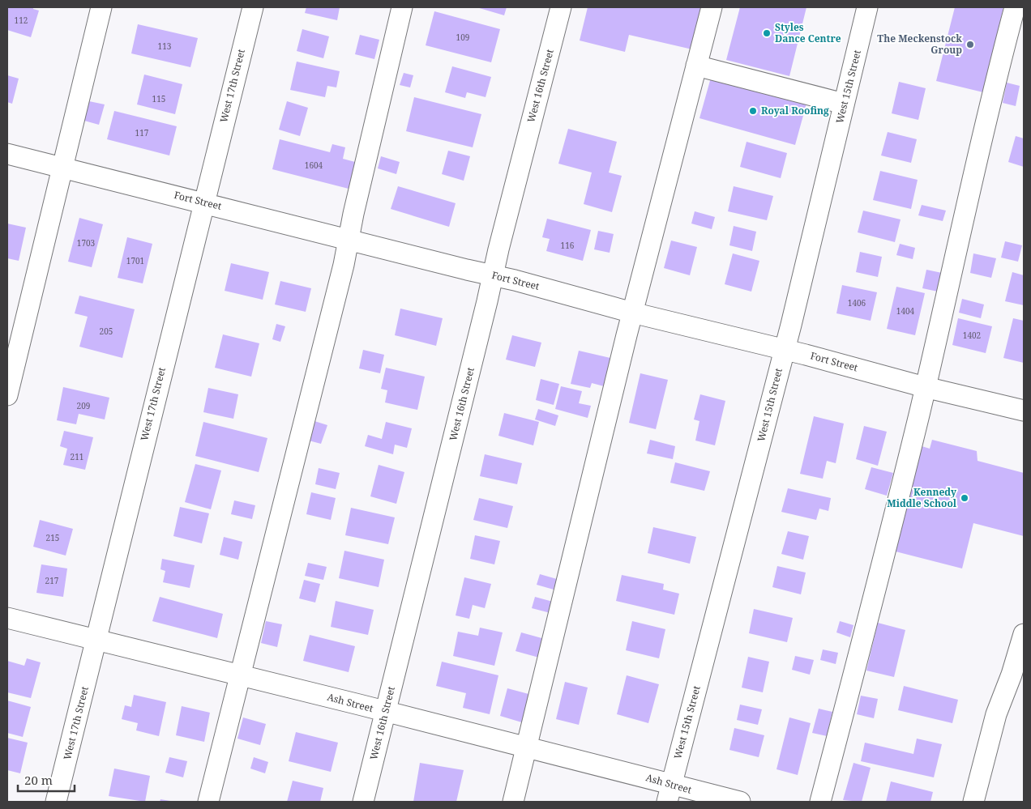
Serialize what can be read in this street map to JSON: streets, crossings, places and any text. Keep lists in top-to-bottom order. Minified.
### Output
{"streets":{"street":["West 17th Street","West 16th Street","West 15th Street","Fort Street","Ash Street"]},"crossings":[["West 17th Street","Fort Street"],["West 17th Street","Ash Street"],["West 16th Street","Fort Street"],["West 16th Street","Ash Street"],["West 15th Street","Fort Street"],["West 15th Street","Ash Street"]],"places":["Styles Dance Centre","The Meckenstock Group","Royal Roofing","Kennedy Middle School"],"house_numbers":["112","109","113","115","117","1604","1703","116","1701","1406","1404","205","1402","209","211","215","217"],"scale_bar":"20 m"}
